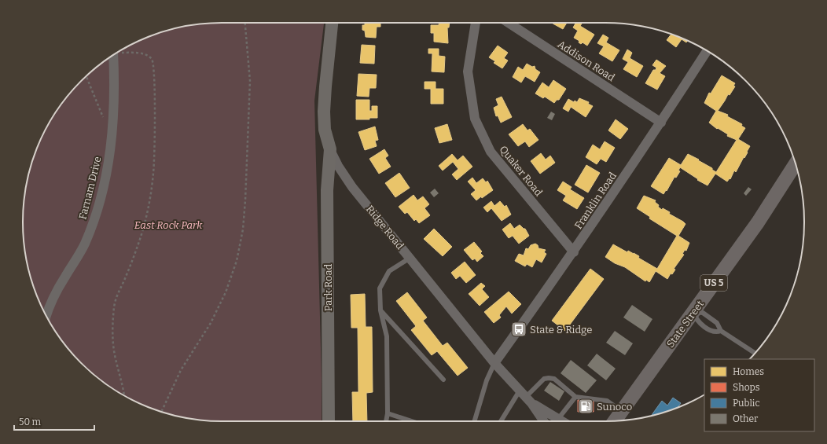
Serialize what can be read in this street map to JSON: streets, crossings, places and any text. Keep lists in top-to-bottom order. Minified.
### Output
{"streets":{"main road":["Ridge Road","US 5","Park Road","State Street"],"street":["Addison Road","Quaker Road","Farnam Drive","Franklin Road"]},"crossings":[["Addison Road","Franklin Road"],["Quaker Road","Franklin Road"],["Franklin Road","Ridge Road"],["Ridge Road","Park Road"]],"parks":["East Rock Park"],"places":{"bus stop":["State & Ridge"],"fuel station":["Sunoco"]},"legend":["Homes","Shops","Public","Other"],"scale_bar":"50 m"}
